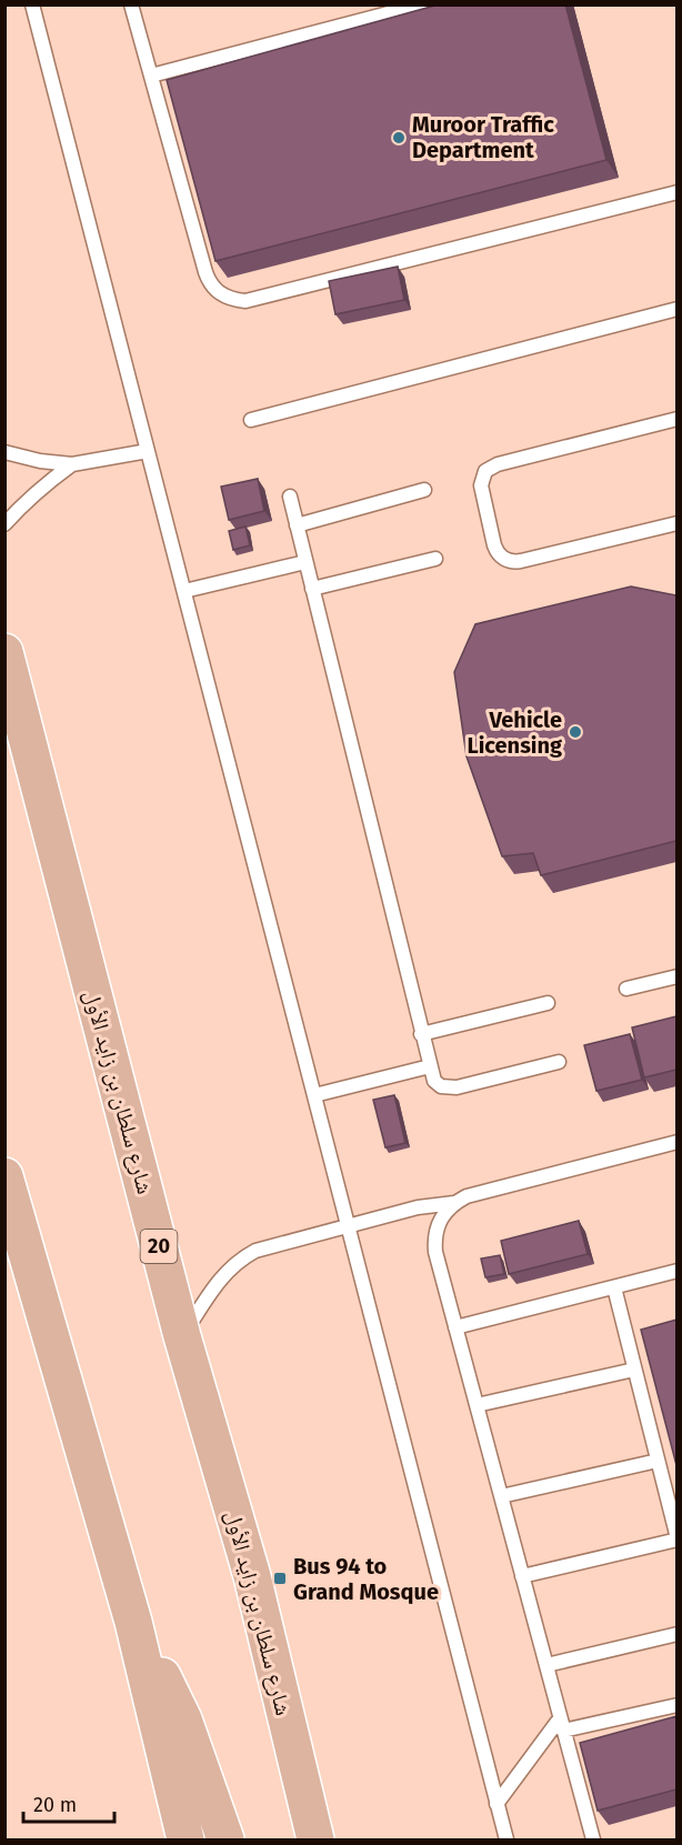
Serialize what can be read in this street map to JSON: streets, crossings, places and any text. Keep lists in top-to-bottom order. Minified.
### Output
{"streets":{"main road":["شارع سلطان بن زايد الأول","20"]},"places":{"other":["Muroor Traffic Department","Vehicle Licensing"],"transit":["Bus 94 to Grand Mosque"]},"scale_bar":"20 m"}
